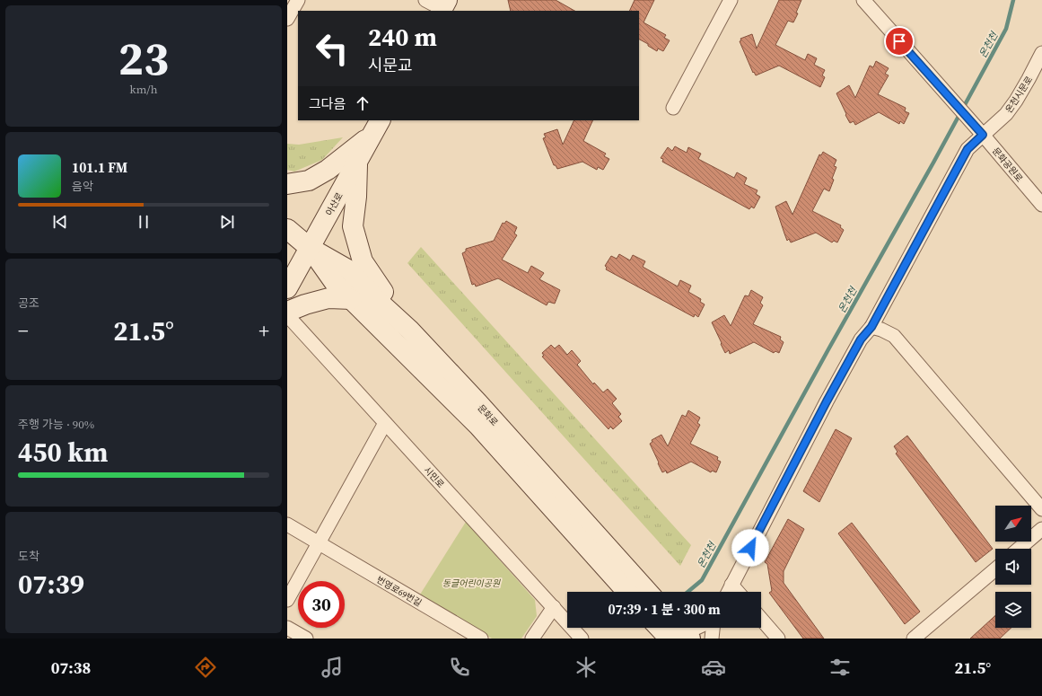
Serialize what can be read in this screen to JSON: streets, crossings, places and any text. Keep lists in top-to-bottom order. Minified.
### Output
{"streets":{"main road":["아산로","문화로"],"street":["온천시문로","문화공원로","시민로","번영로69번길"]},"crossings":[["온천시문로","문화공원로"],["아산로","문화로"]],"water":["온천천"],"parks":["동글어린이공원"],"north":"top right","page":{"tile":[["23","km/h"],"공조",["주행 가능 · 90%","450 km"],["도착","07:39"]],"turn":["240 m","시문교"],"then":"그다음","song":["101.1 FM","음악"],"heat":["−","21.5°","+"],"limit":"30","trip":"07:39 · 1 분 · 300 m","tabs":["07:38","21.5°"]}}
